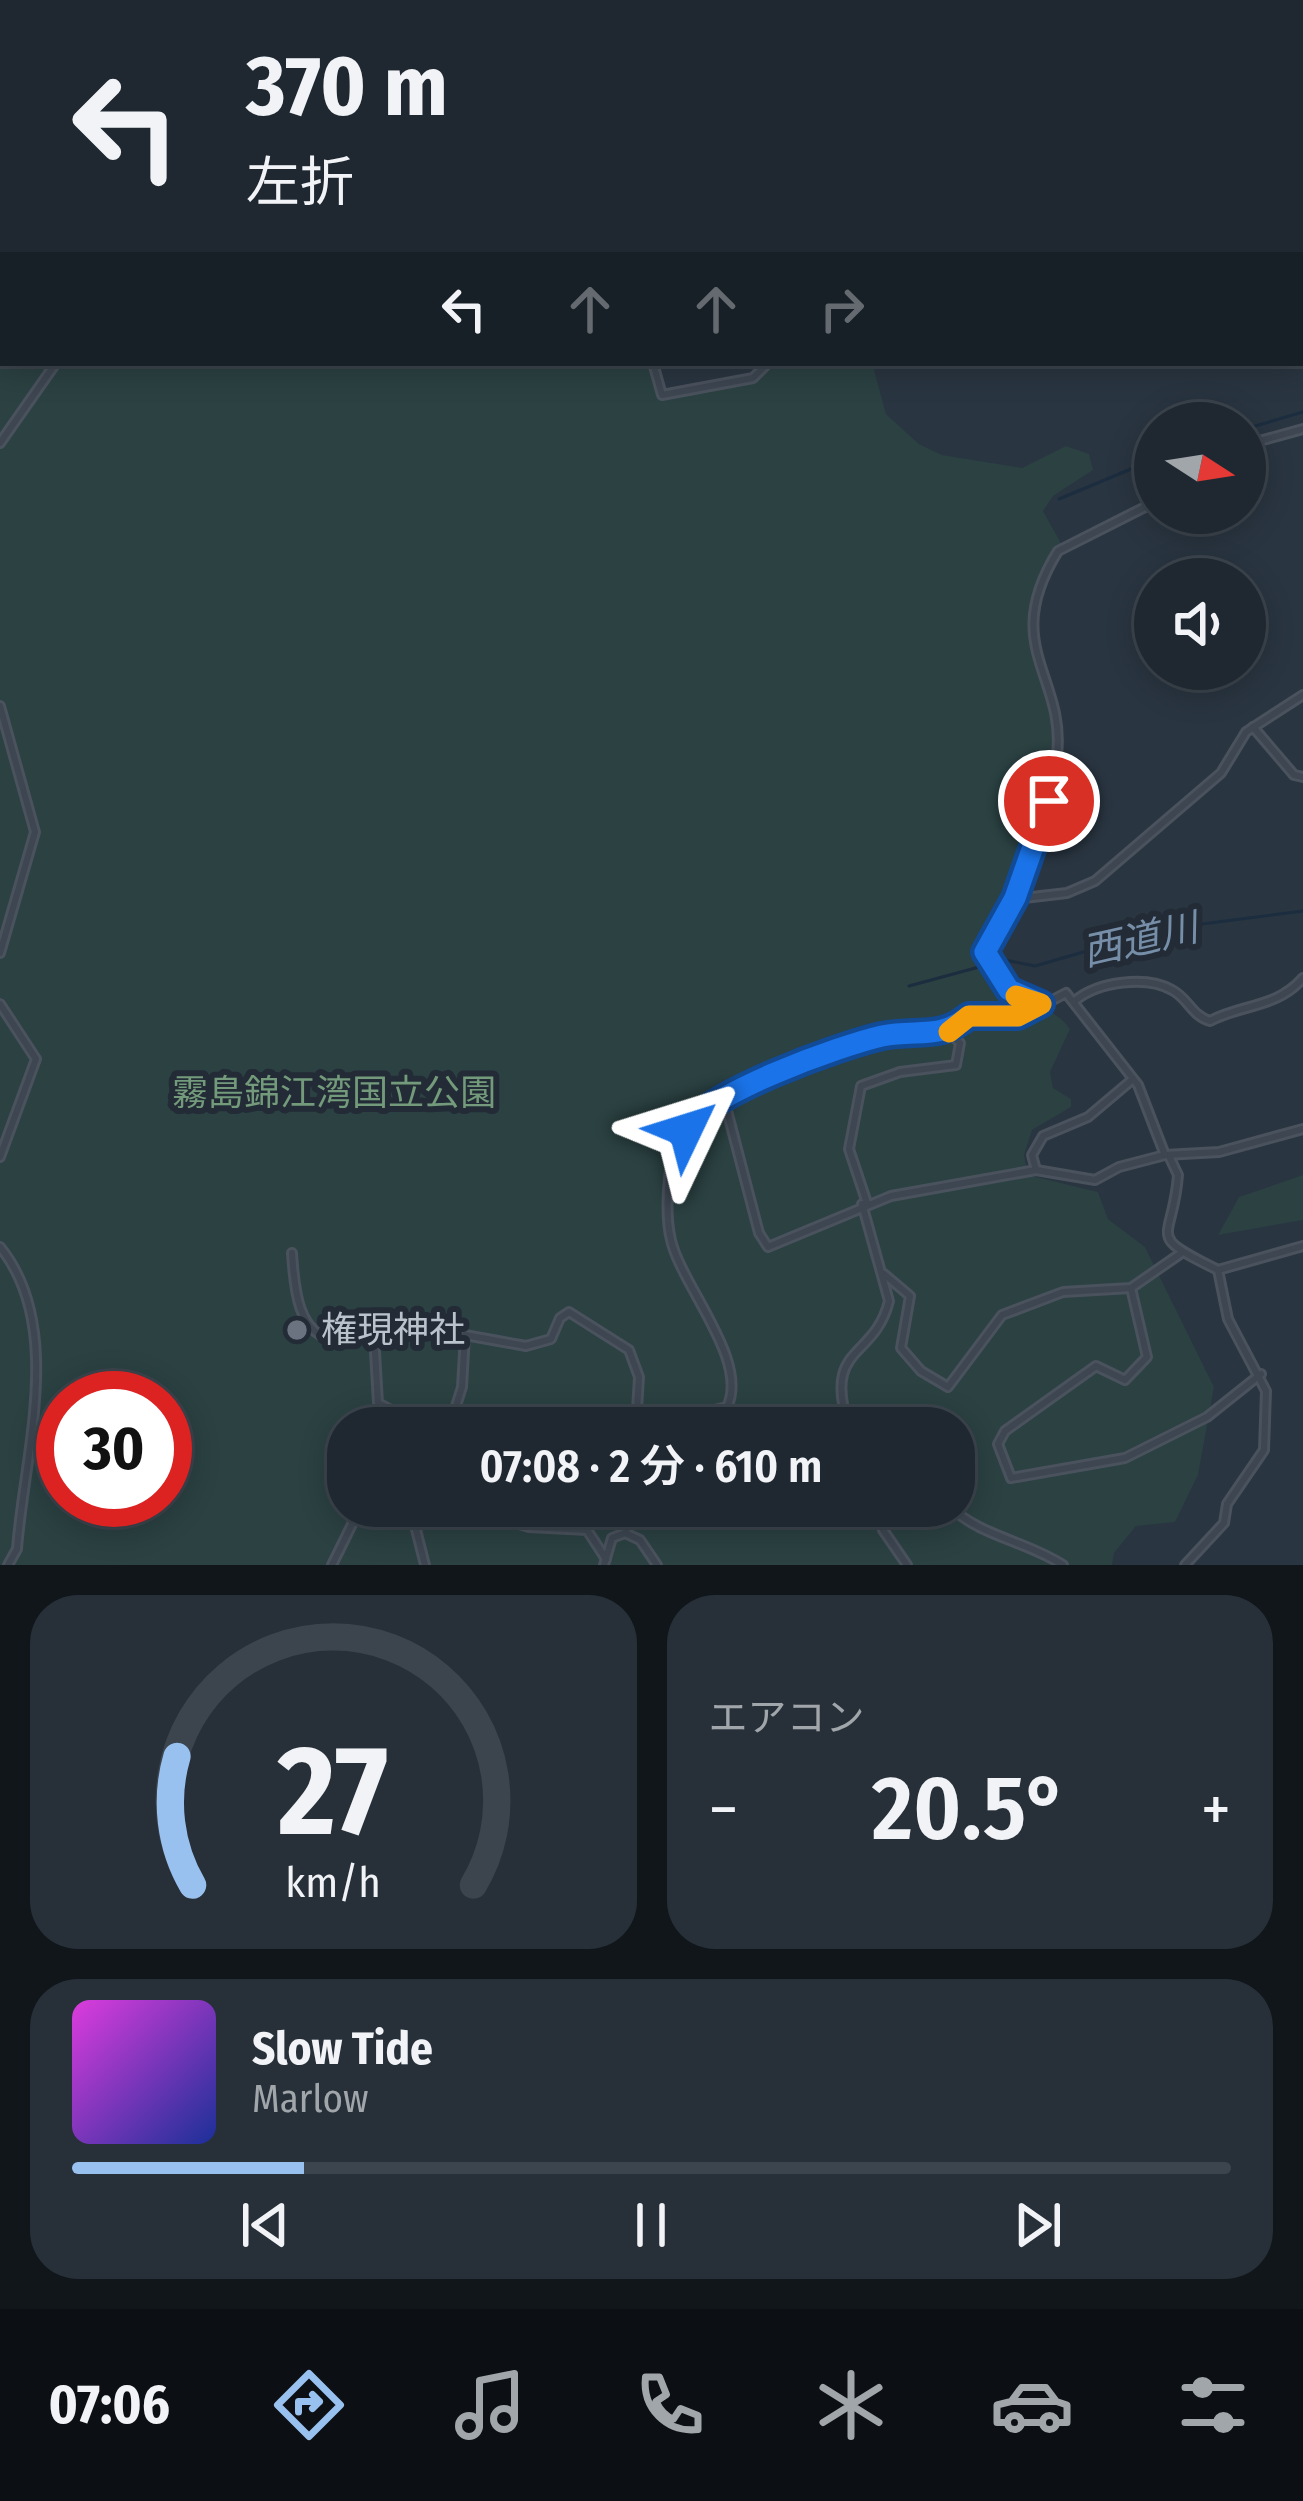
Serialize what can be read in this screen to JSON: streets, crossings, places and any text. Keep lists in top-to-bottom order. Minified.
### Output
{"water":["西道川"],"parks":["霧島錦江湾国立公園"],"places":["権現神社"],"north":"right","page":{"turn":["370 m","左折"],"limit":"30","trip":"07:08 · 2 分 · 610 m","tile":"エアコン","heat":["−","20.5°","+"],"song":["Slow Tide","Marlow"],"tabs":"07:06","gauge":["27","km/h"]}}
